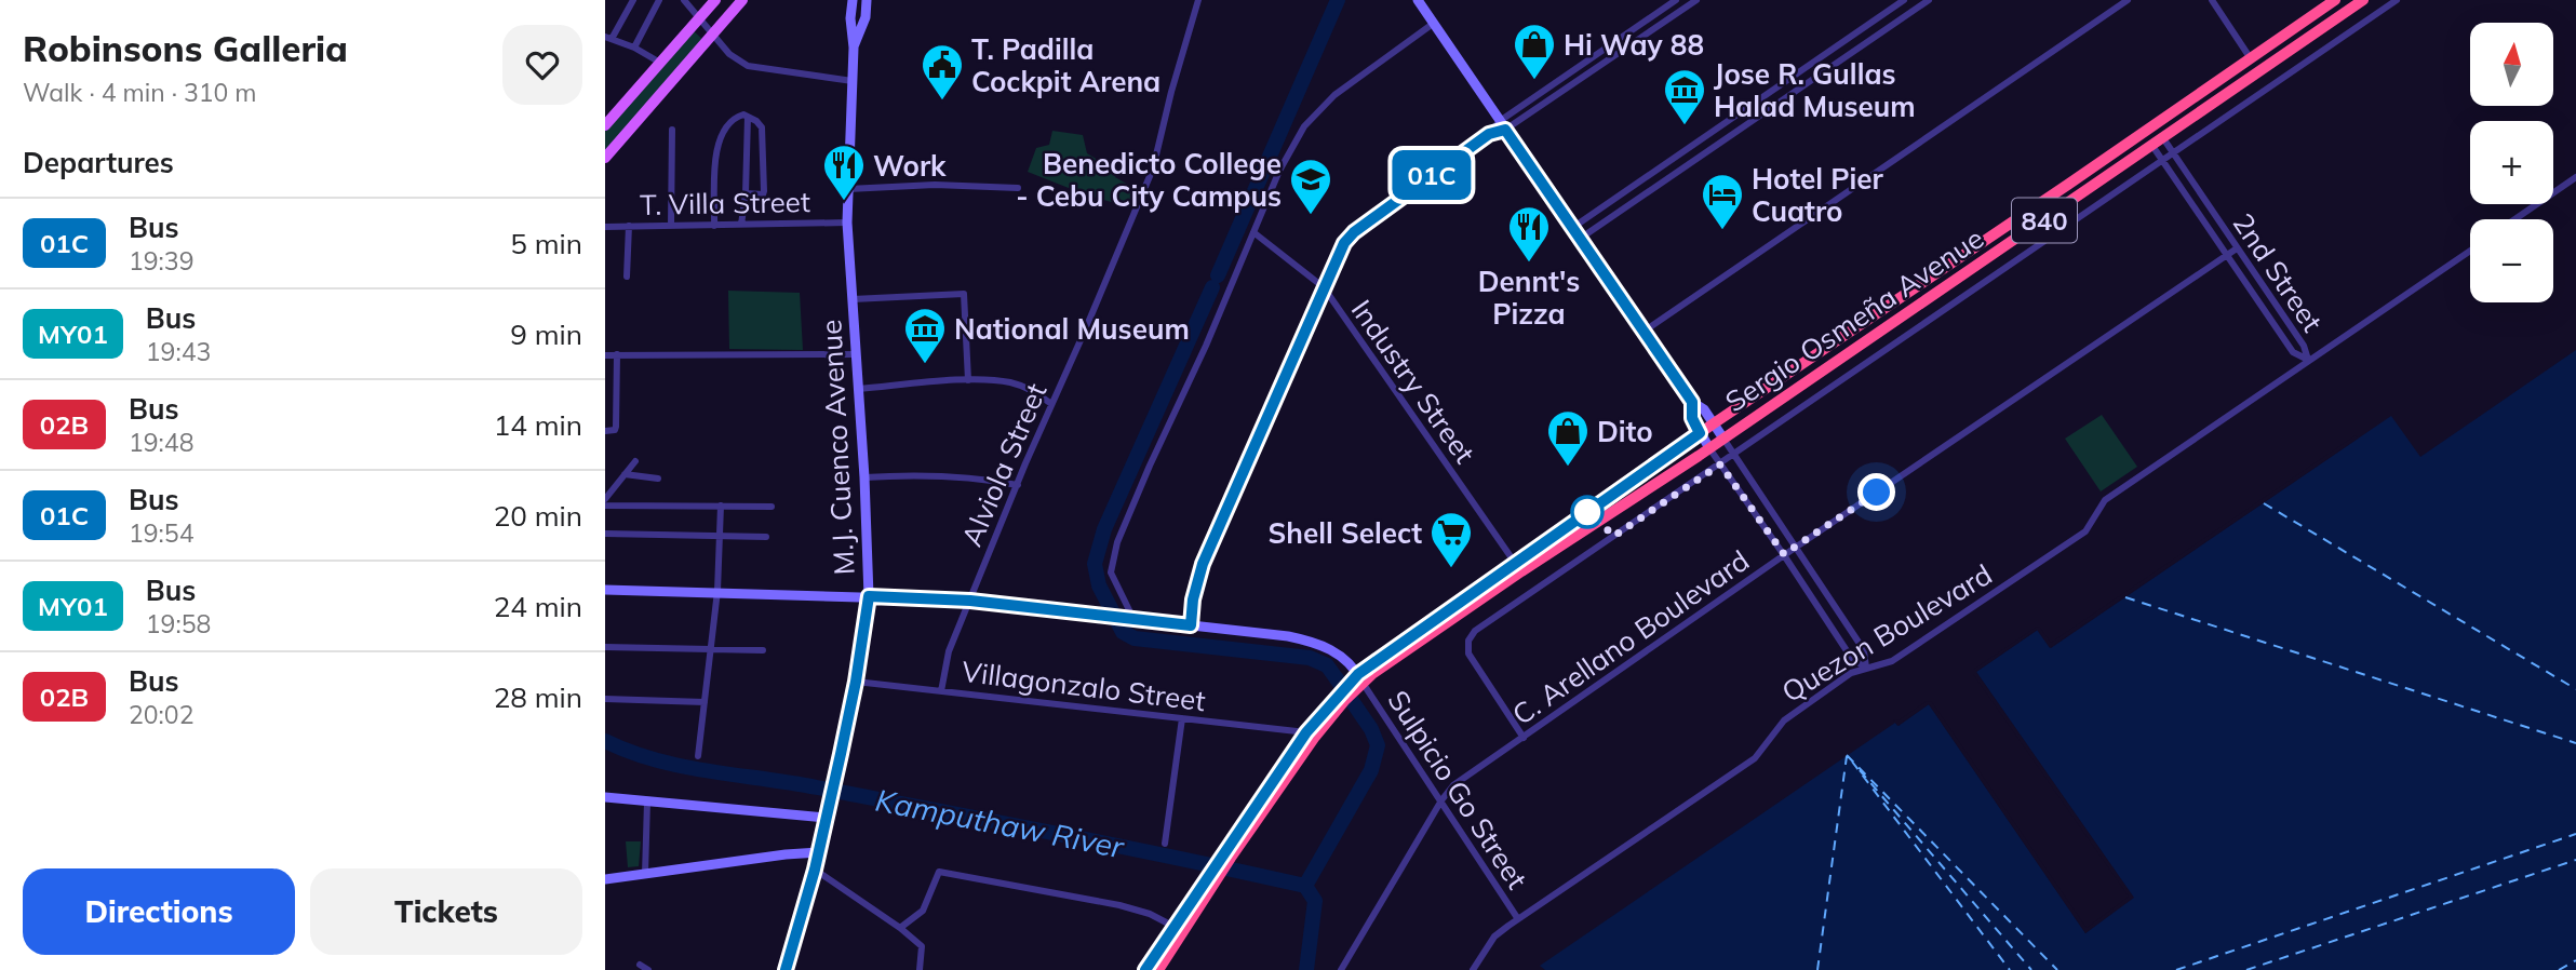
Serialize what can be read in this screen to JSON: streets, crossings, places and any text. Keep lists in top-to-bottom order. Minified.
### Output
{"streets":{"highway":["840","Sergio Osmeña Avenue"],"main road":["M.J. Cuenco Avenue"],"street":["T. Villa Street","2nd Street","Industry Street","Alviola Street","Quezon Boulevard","C. Arellano Boulevard","Villagonzalo Street","Sulpicio Go Street"]},"crossings":[["T. Villa Street","M.J. Cuenco Avenue"],["2nd Street","Sergio Osmeña Avenue"],["2nd Street","Quezon Boulevard"],["2nd Street","C. Arellano Boulevard"],["Sergio Osmeña Avenue","Industry Street"],["Sergio Osmeña Avenue","Villagonzalo Street"],["Sergio Osmeña Avenue","Sulpicio Go Street"],["M.J. Cuenco Avenue","Villagonzalo Street"],["Alviola Street","Villagonzalo Street"],["Quezon Boulevard","Sulpicio Go Street"],["C. Arellano Boulevard","Sulpicio Go Street"]],"water":["Kamputhaw River"],"places":{"shop":["Hi Way 88","Dito"],"public building":["T. Padilla Cockpit Arena"],"museum":["Jose R. Gullas Halad Museum","National Museum"],"restaurant":["Work","Dennt's Pizza"],"school or university":["Benedicto College - Cebu City Campus"],"hotel":["Hotel Pier Cuatro"],"supermarket":["Shell Select"]},"lines":["bus line 01C"],"north":"top","page":{"heading":[["Robinsons Galleria","Walk · 4 min · 310 m"],"Departures"],"on_map":"01C","map_buttons":["+","−"],"list":[{"mark":"01C","name":"Bus","note":"19:39","value":"5 min"},{"mark":"MY01","name":"Bus","note":"19:43","value":"9 min"},{"mark":"02B","name":"Bus","note":"19:48","value":"14 min"},{"mark":"01C","name":"Bus","note":"19:54","value":"20 min"},{"mark":"MY01","name":"Bus","note":"19:58","value":"24 min"},{"mark":"02B","name":"Bus","note":"20:02","value":"28 min"}],"buttons":["Directions","Tickets"]}}
